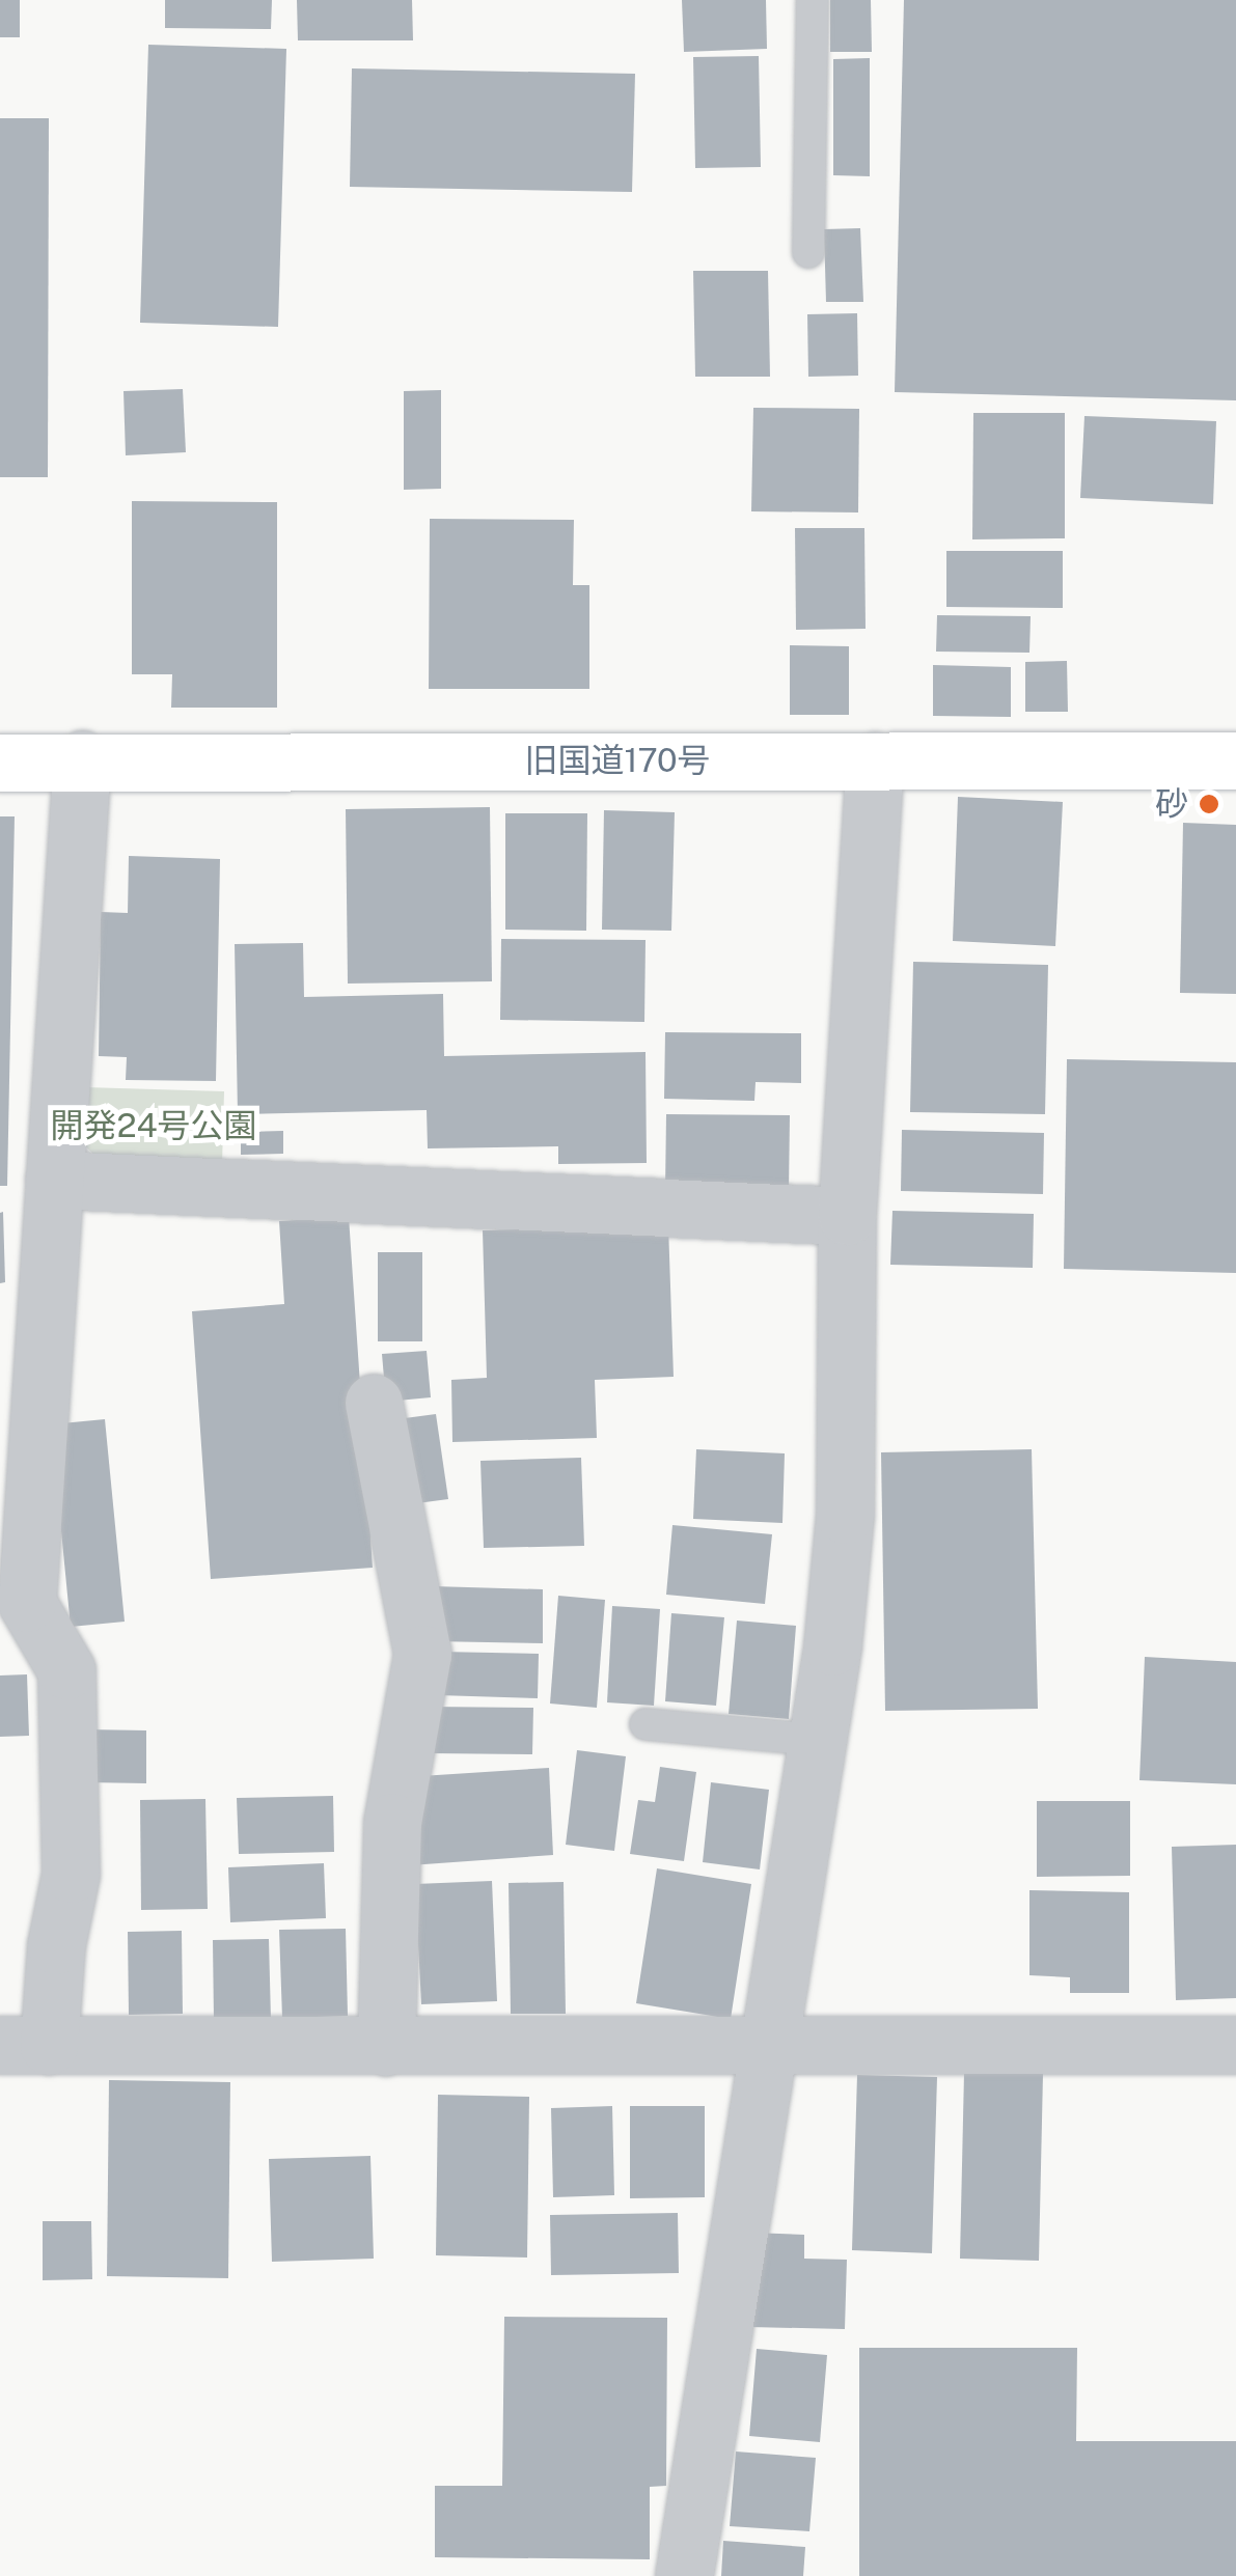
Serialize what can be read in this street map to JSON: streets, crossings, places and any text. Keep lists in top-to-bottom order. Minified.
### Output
{"streets":{"highway":["旧国道170号"]},"parks":["開発24号公園"],"places":["砂"]}
